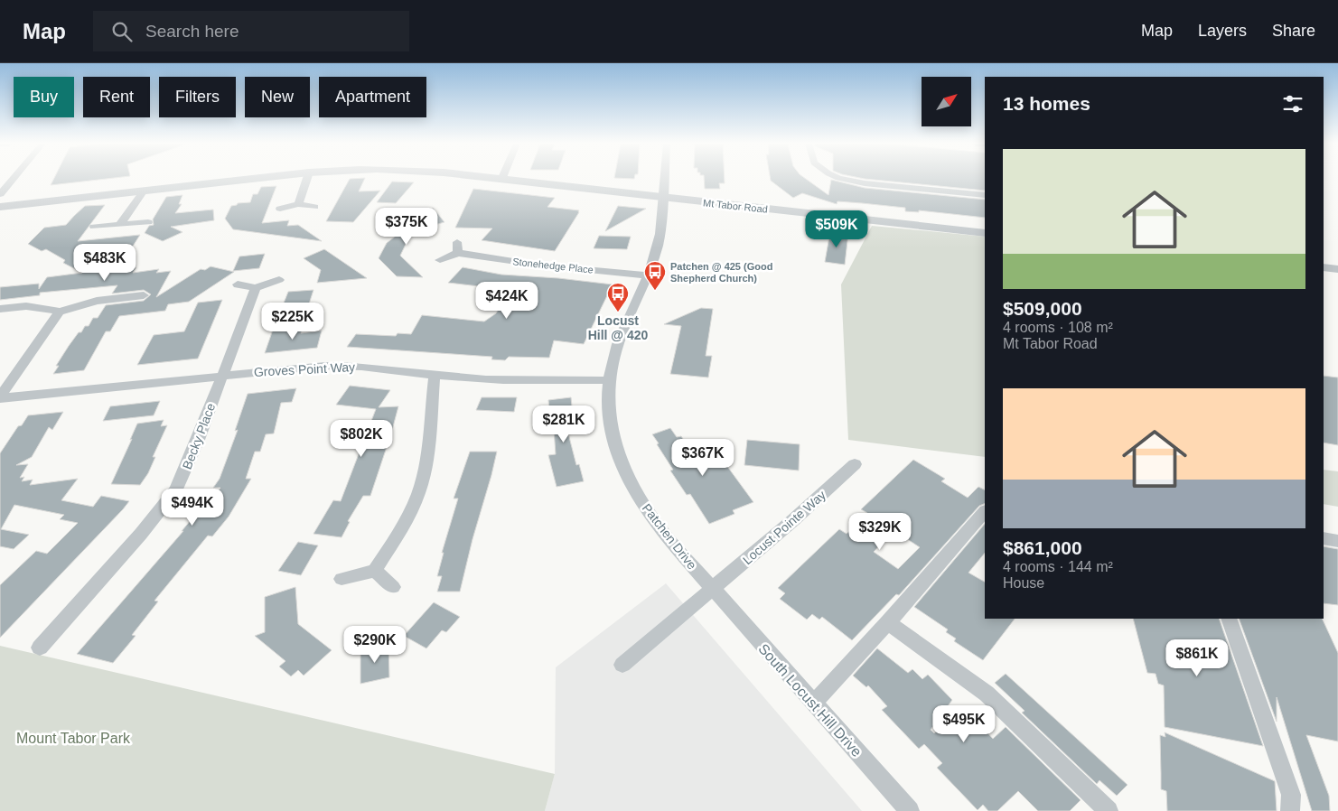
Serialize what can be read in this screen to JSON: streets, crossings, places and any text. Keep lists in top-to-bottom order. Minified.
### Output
{"streets":{"street":["Mt Tabor Road","Stonehedge Place","Groves Point Way","Becky Place","Locust Pointe Way","Patchen Drive","South Locust Hill Drive"]},"crossings":[["Mt Tabor Road","Patchen Drive"],["Stonehedge Place","Patchen Drive"],["Groves Point Way","Becky Place"],["Groves Point Way","Patchen Drive"],["Locust Pointe Way","Patchen Drive"],["Locust Pointe Way","South Locust Hill Drive"],["Patchen Drive","South Locust Hill Drive"]],"parks":["Mount Tabor Park"],"places":{"bus stop":["Patchen @ 425 (Good Shepherd Church)","Locust Hill @ 420"]},"north":"top right","page":{"header":"Map","search":"Search here","nav":["Map","Layers","Share"],"chip":["Buy","Rent","Filters","New","Apartment"],"heading":"13 homes","list":[{"name":"$509,000","note":"4 rooms · 108 m² · Mt Tabor Road"},{"name":"$861,000","note":"4 rooms · 144 m² · House"}],"price":["$375K","$509K","$483K","$424K","$225K","$281K","$802K","$367K","$494K","$329K","$290K","$861K","$495K"]}}
